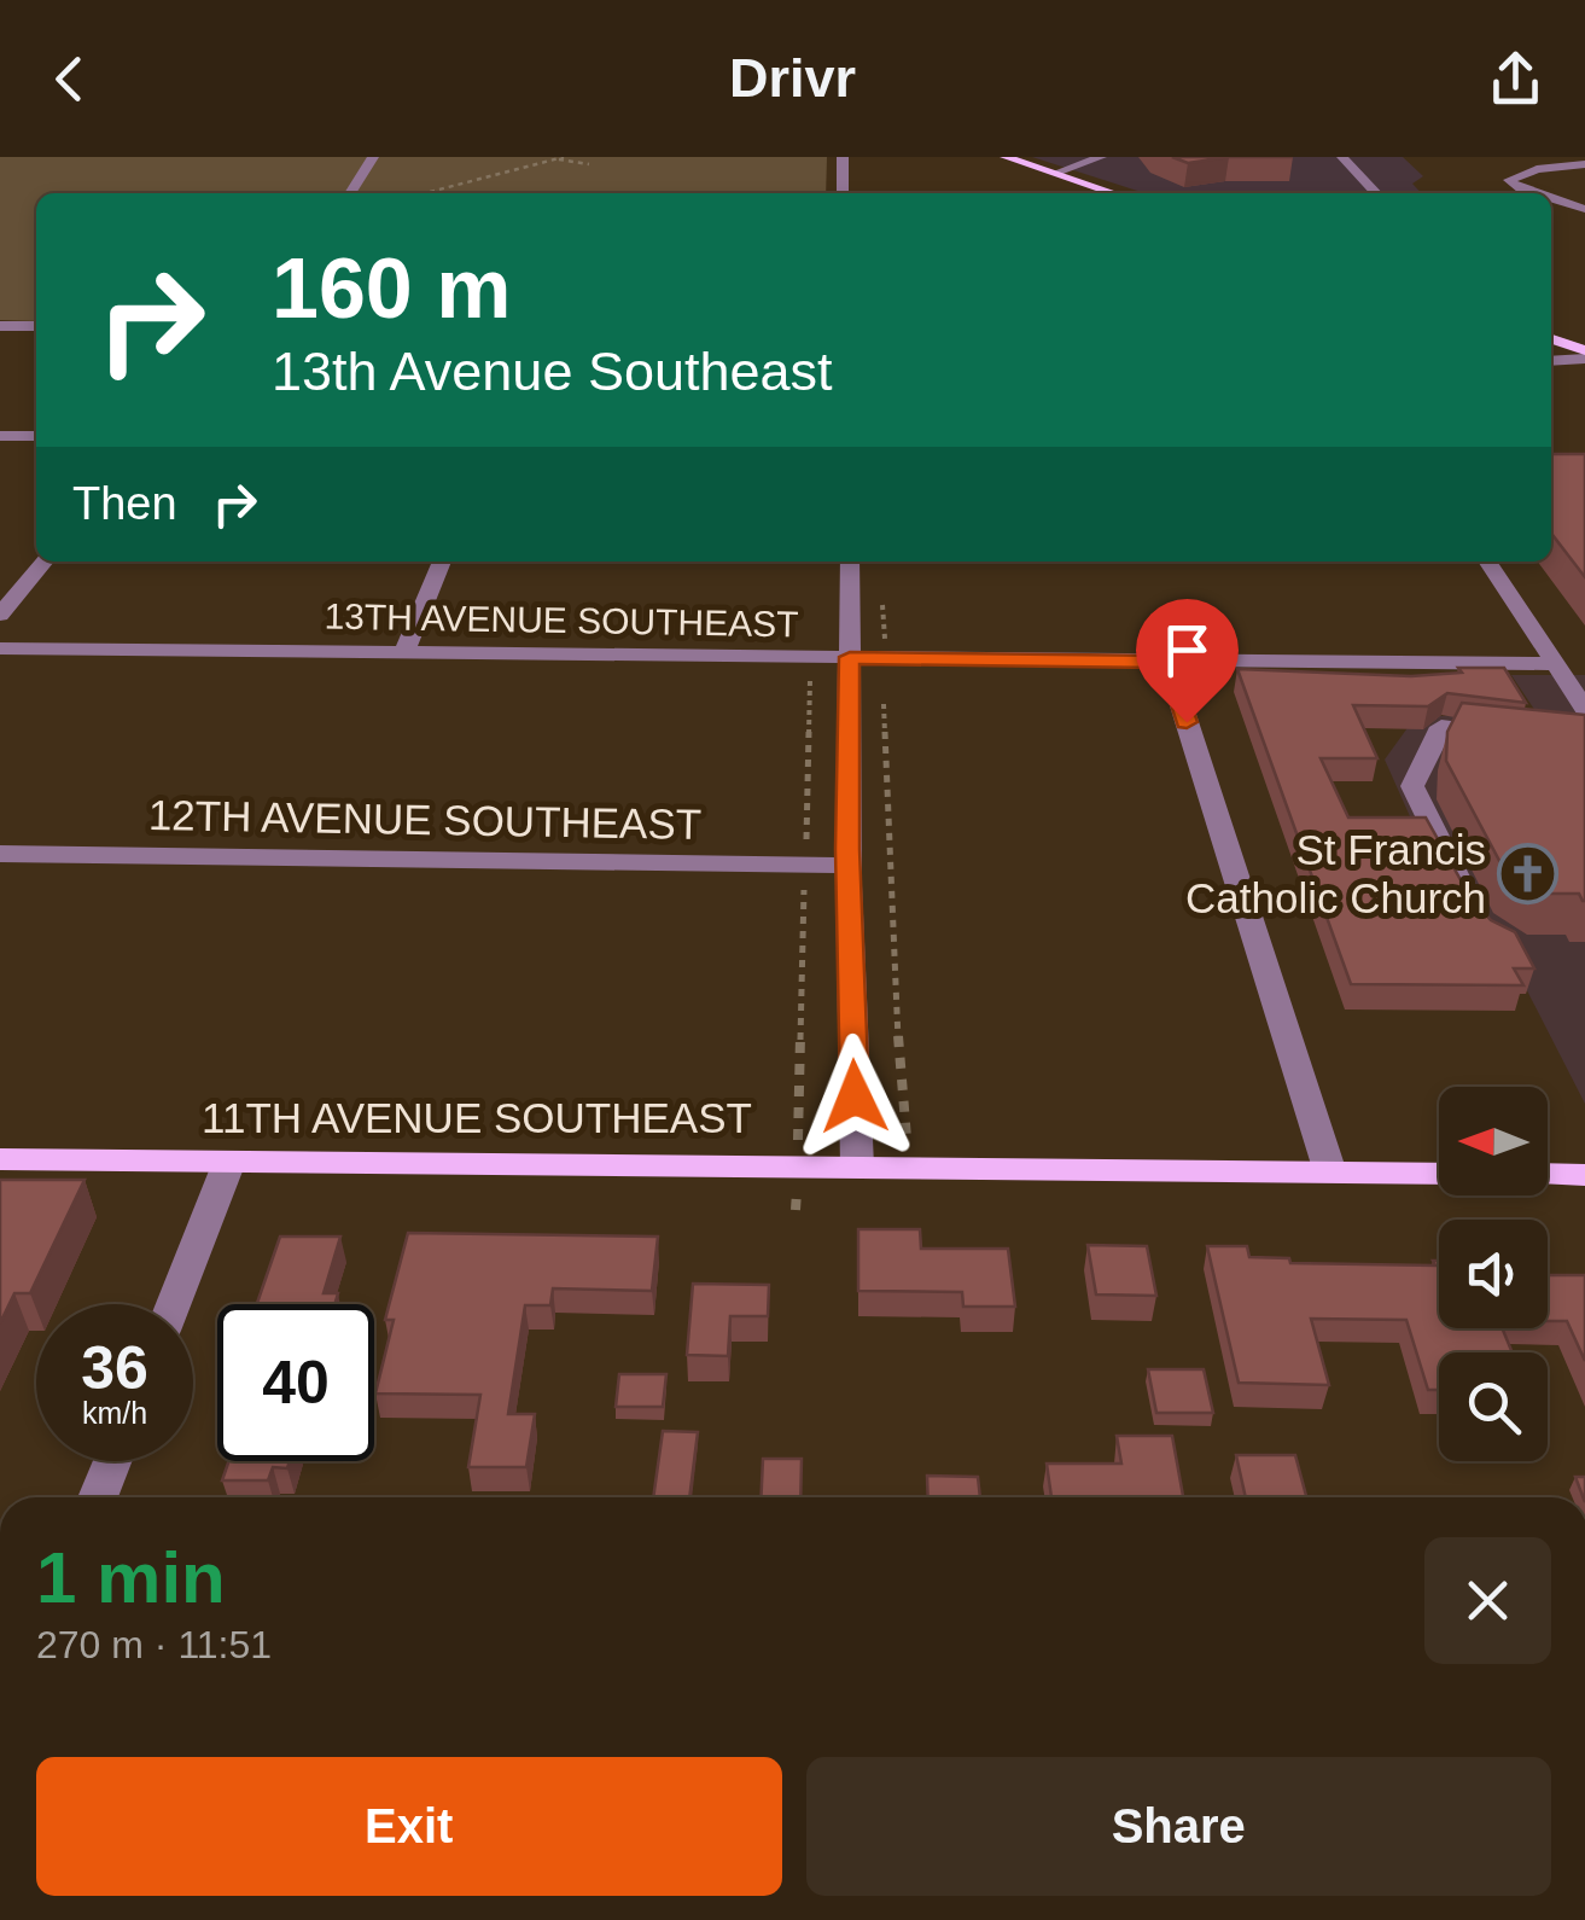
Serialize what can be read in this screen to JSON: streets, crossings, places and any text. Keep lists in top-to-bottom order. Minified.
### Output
{"streets":{"main road":["11TH AVENUE SOUTHEAST"],"street":["13TH AVENUE SOUTHEAST","12TH AVENUE SOUTHEAST"]},"places":{"church":["St Francis Catholic Church"]},"north":"left","page":{"header":"Drivr","turn":["160 m","13th Avenue Southeast"],"then":"Then","speed":"36 km/h","limit":"40","heading":["1 min","270 m · 11:51"],"buttons":["Exit","Share"]}}
